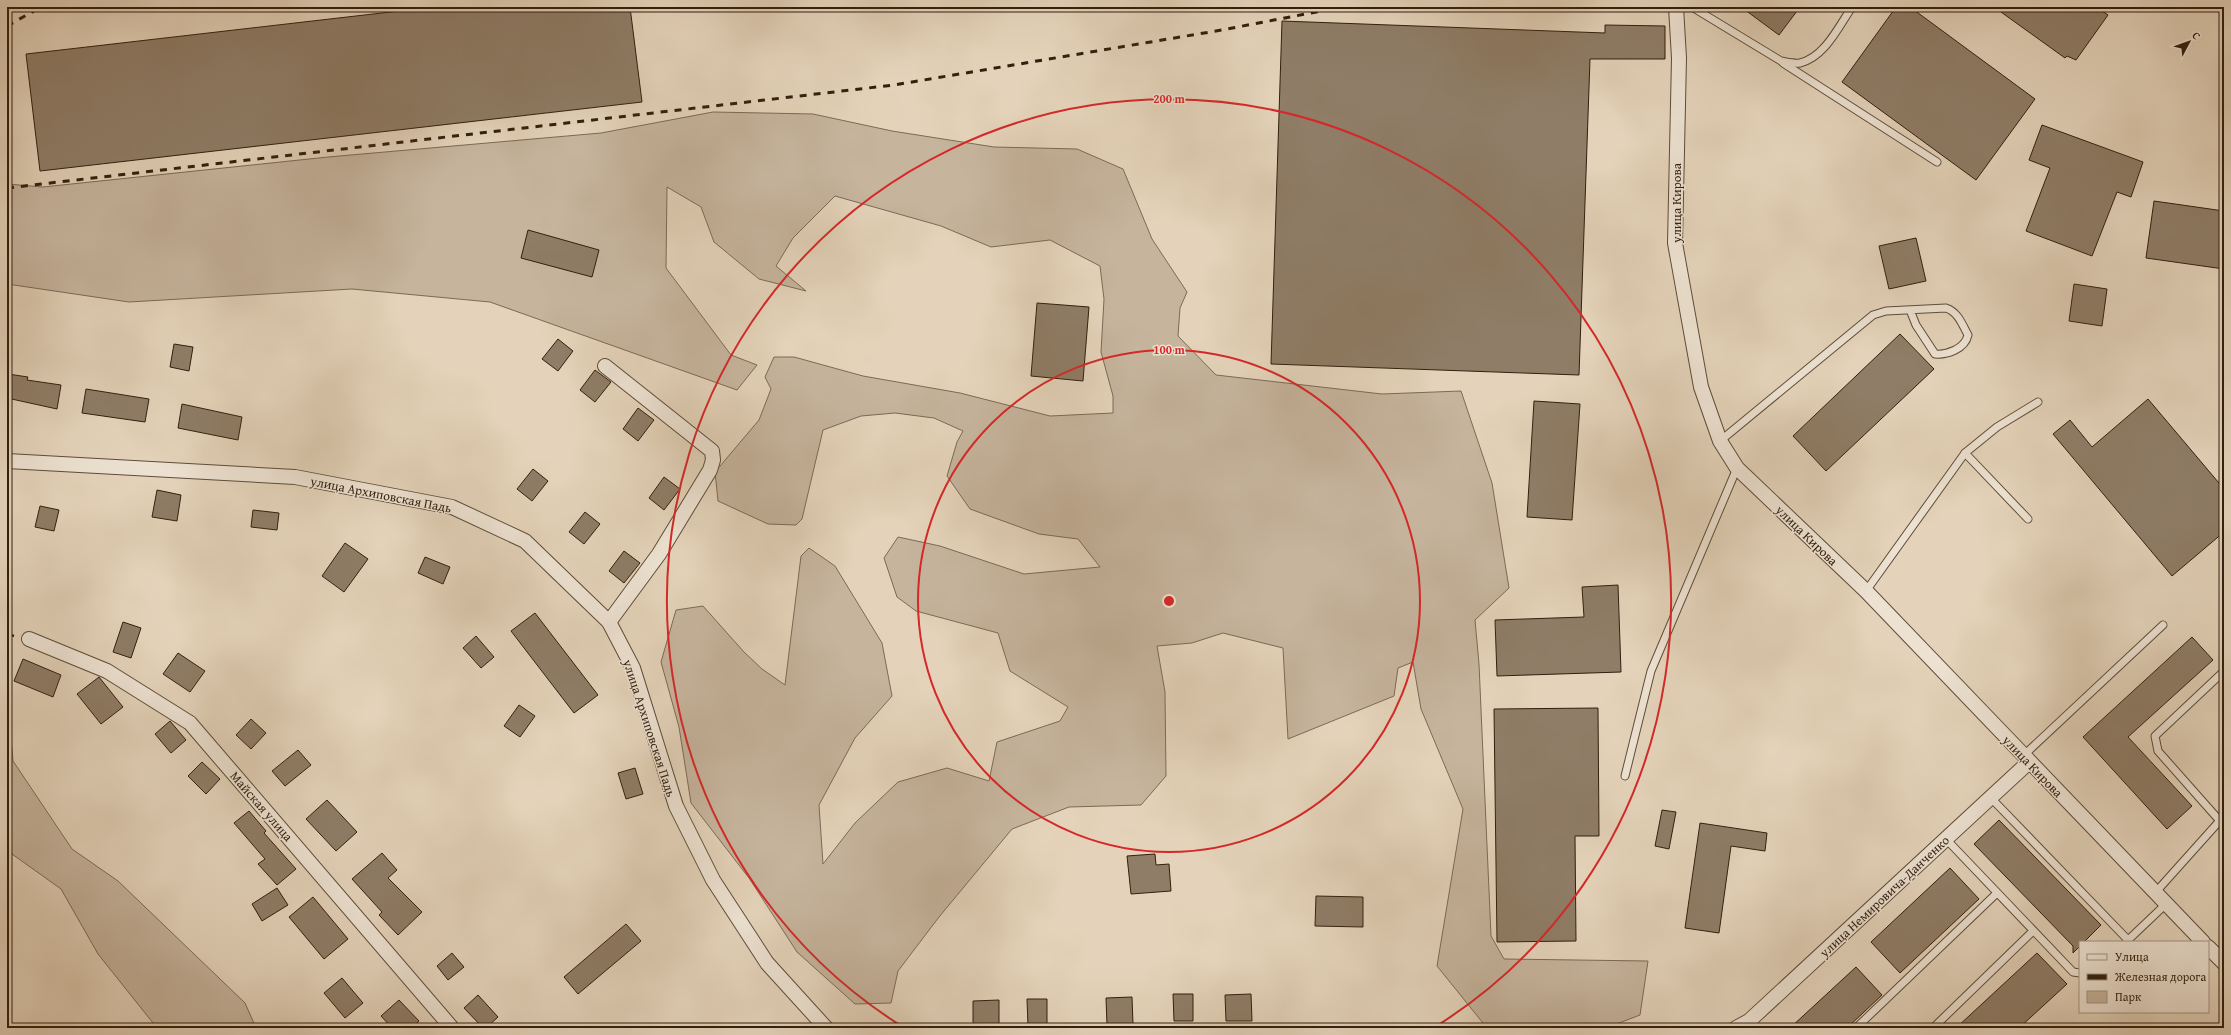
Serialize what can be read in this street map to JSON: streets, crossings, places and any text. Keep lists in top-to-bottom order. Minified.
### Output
{"streets":{"street":["улица Кирова","улица Архиповская Падь","Майская улица","улица Немировича-Данченко"]},"crossings":[["улица Кирова","улица Немировича-Данченко"]],"legend":["Улица","Железная дорога","Парк"],"north":"top right","rings":["200 m","100 m"]}
